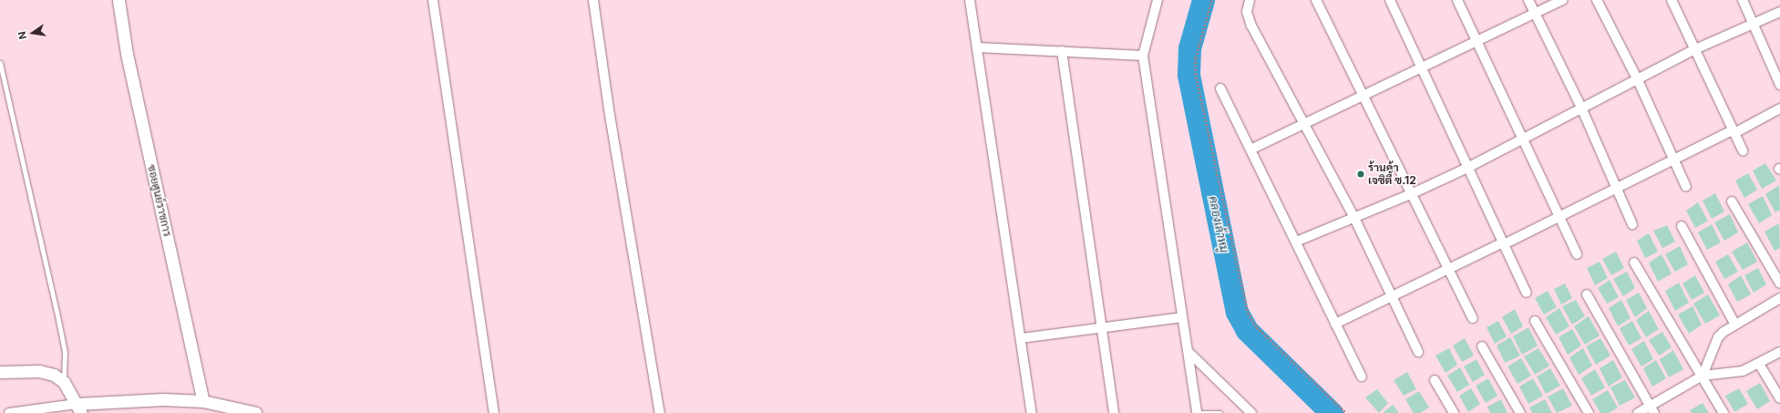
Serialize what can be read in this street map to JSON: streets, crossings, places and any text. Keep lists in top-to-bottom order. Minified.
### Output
{"streets":{"street":["ซอยศูนย์ราชการ"]},"water":["คลองเล้าหมู"],"places":["ร้านค้า เจซิตี้ ซ.12"],"north":"left"}
